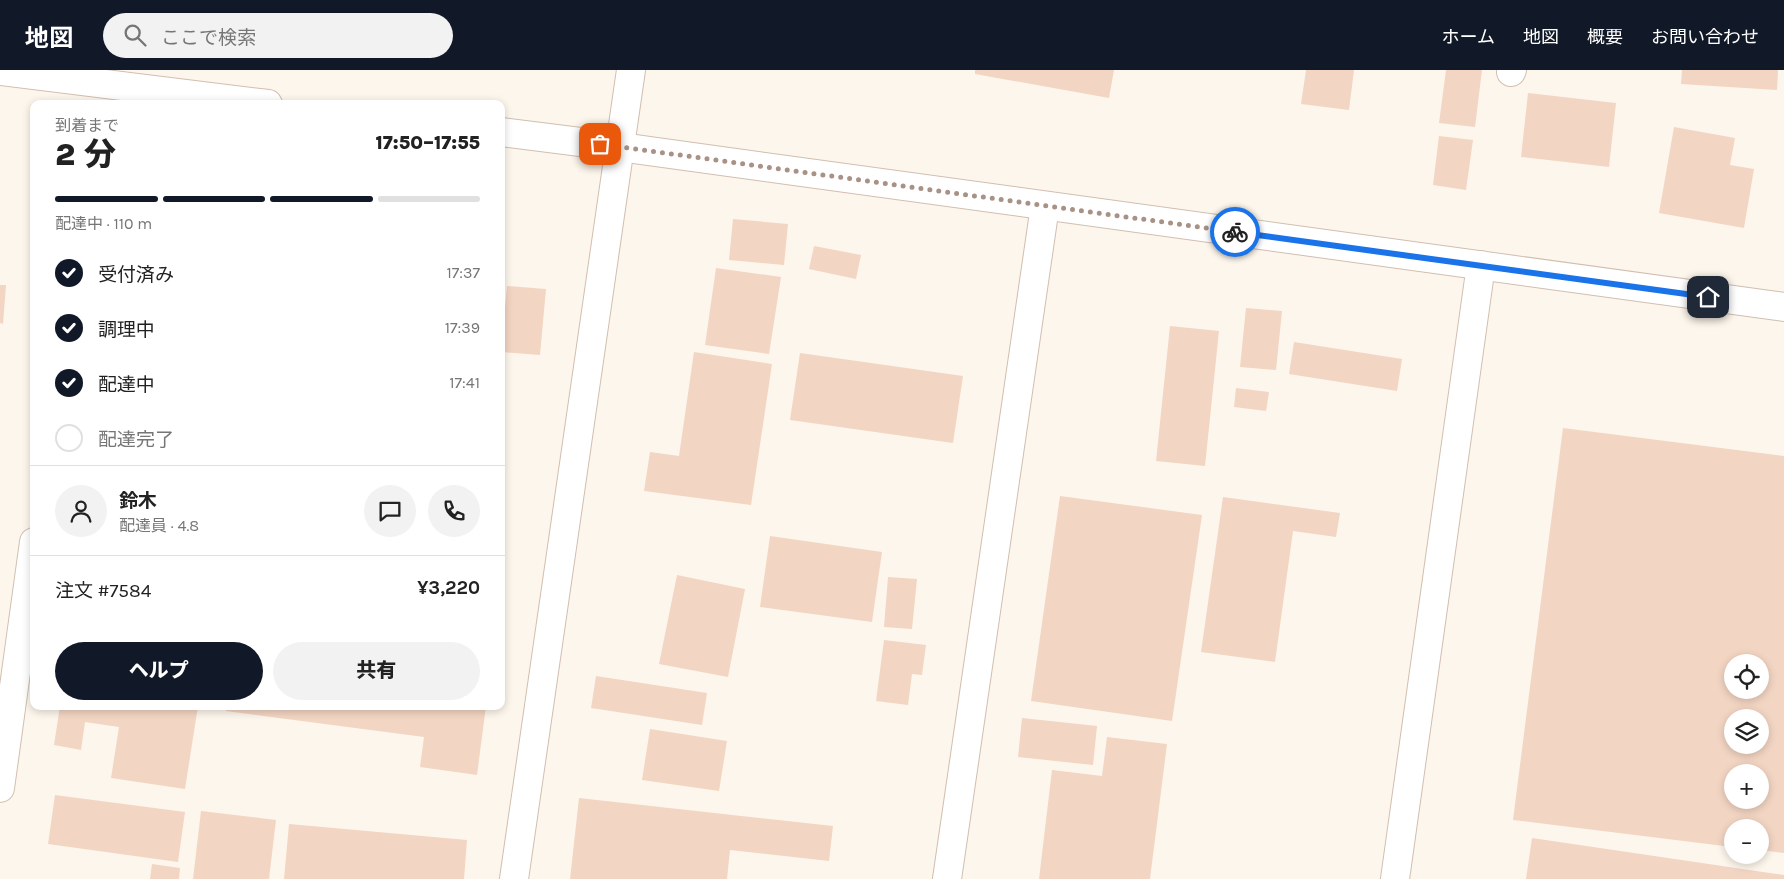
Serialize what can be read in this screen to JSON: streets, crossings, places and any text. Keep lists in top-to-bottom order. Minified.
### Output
{"page":{"header":"地図","search":"ここで検索","nav":["ホーム","地図","概要","お問い合わせ"],"heading":["2 分","到着まで","17:50–17:55"],"panel":["鈴木","配達員 · 4.8","注文 #7584","¥3,220"],"bar":"配達中 · 110 m","list":[["受付済み","17:37"],["調理中","17:39"],["配達中","17:41"],"配達完了"],"buttons":["ヘルプ","共有"],"map_buttons":["+","−"]}}
